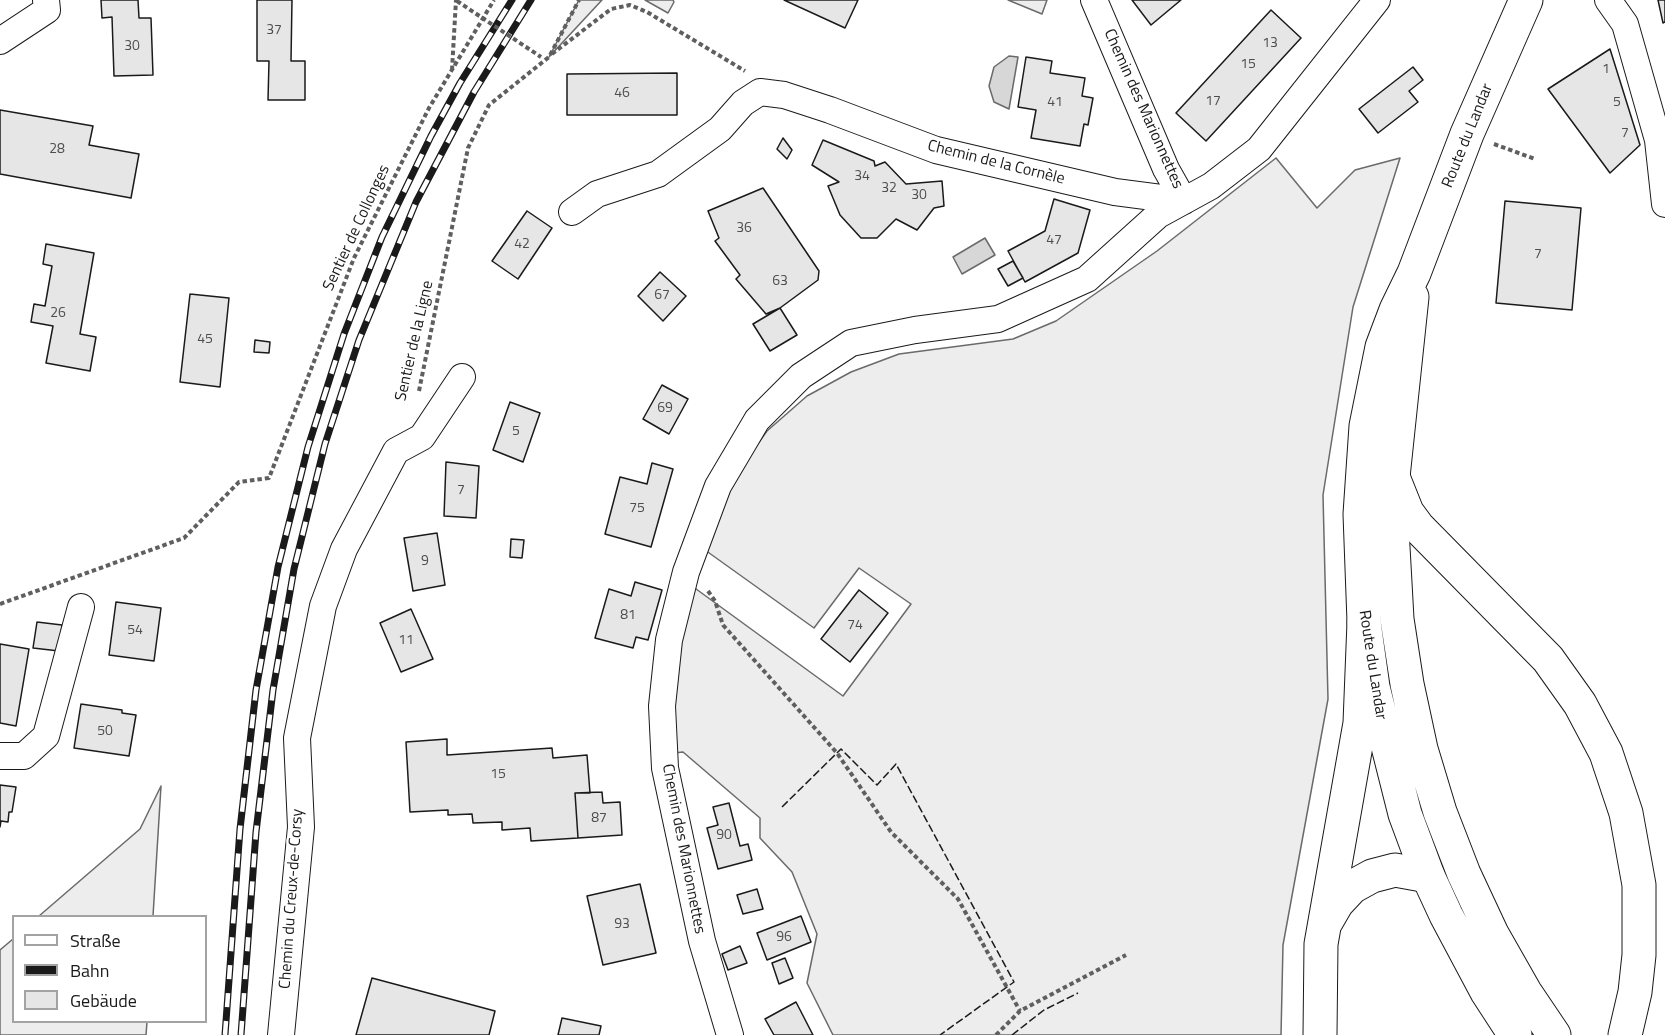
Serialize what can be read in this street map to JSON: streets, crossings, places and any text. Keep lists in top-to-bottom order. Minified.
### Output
{"streets":{"main road":["Route du Landar"],"street":["Chemin des Marionnettes","Chemin de la Cornèle","Chemin du Creux-de-Corsy"],"path":["Sentier de Collonges","Sentier de la Ligne"]},"crossings":[["Chemin des Marionnettes","Chemin de la Cornèle"]],"house_numbers":["37","13","30","15","1","46","17","41","5","7","28","34","32","30","36","47","42","7","63","67","26","45","69","5","7","75","9","81","74","54","11","50","15","87","90","93","96"],"legend":["Straße","Bahn","Gebäude"]}
